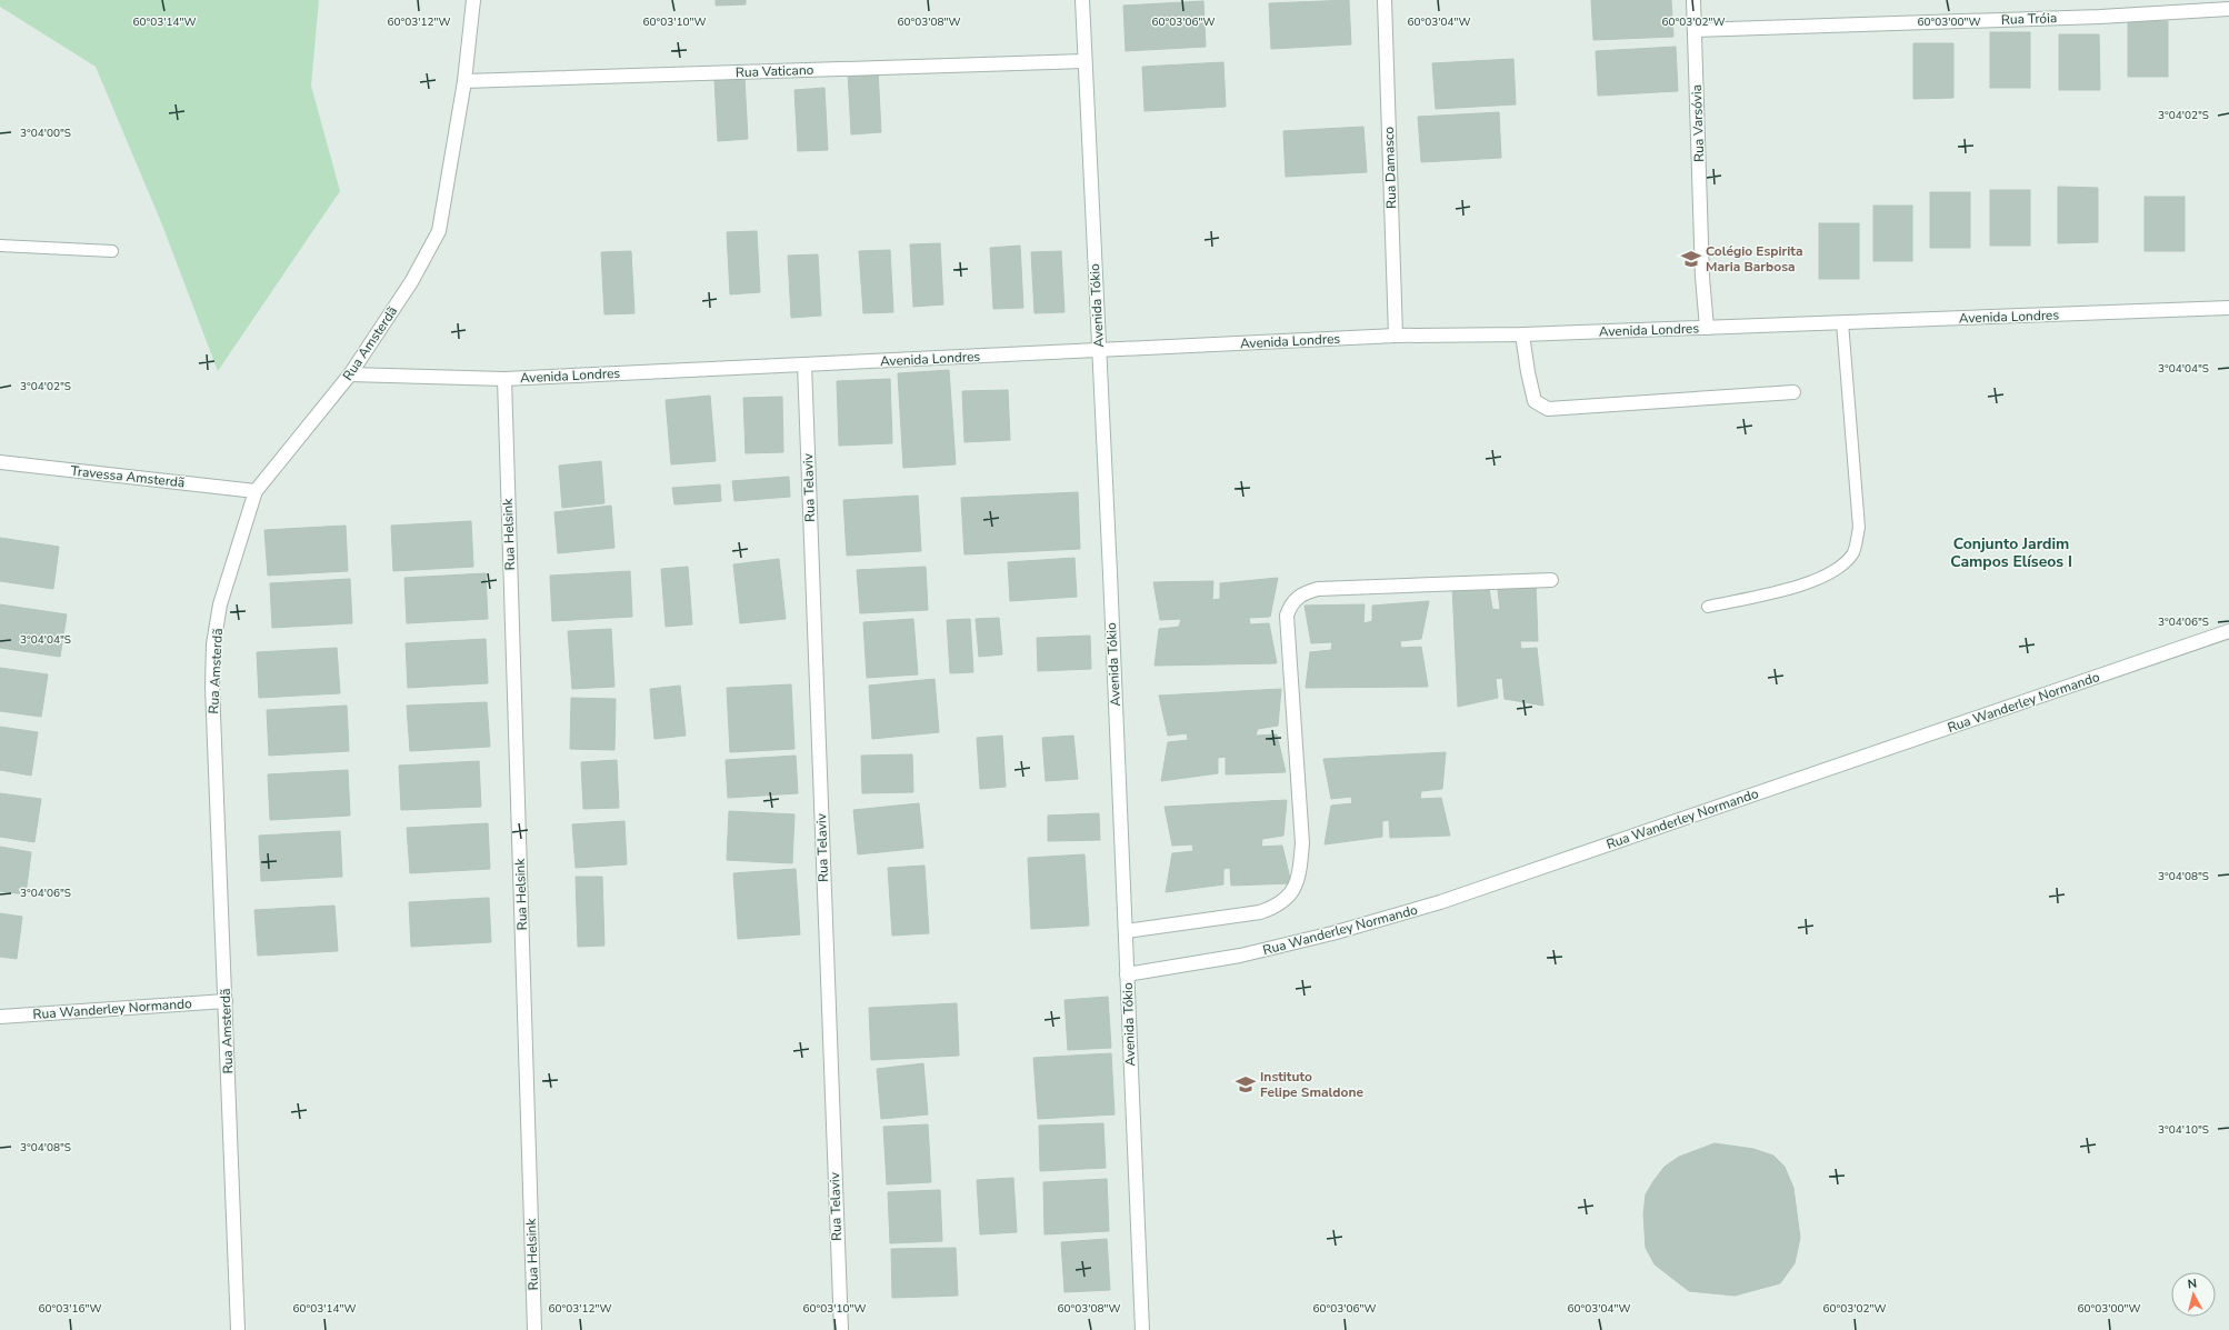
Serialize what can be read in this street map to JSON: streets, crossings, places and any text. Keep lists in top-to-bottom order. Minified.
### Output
{"streets":{"street":["Rua Tróia","Rua Vaticano","Rua Varsóvia","Rua Damasco","Avenida Tókio","Avenida Londres","Rua Amsterdã","Travessa Amsterdã","Rua Telaviv","Rua Helsink","Rua Wanderley Normando"]},"crossings":[["Rua Tróia","Rua Varsóvia"],["Rua Vaticano","Avenida Tókio"],["Rua Vaticano","Rua Amsterdã"],["Rua Varsóvia","Avenida Londres"],["Rua Damasco","Avenida Londres"],["Avenida Tókio","Avenida Londres"],["Avenida Tókio","Rua Wanderley Normando"],["Avenida Londres","Rua Amsterdã"],["Avenida Londres","Rua Telaviv"],["Avenida Londres","Rua Helsink"],["Rua Amsterdã","Travessa Amsterdã"],["Rua Amsterdã","Rua Wanderley Normando"]],"districts":["Conjunto Jardim Campos Elíseos I"],"places":{"school or university":["Colégio Espirita Maria Barbosa","Instituto Felipe Smaldone"]},"north":"top","coordinates":["60°03'14\"W","60°03'12\"W","60°03'10\"W","60°03'08\"W","60°03'06\"W","60°03'04\"W","60°03'02\"W","60°03'00\"W","3°04'02\"S","3°04'00\"S","3°04'04\"S","3°04'06\"S","3°04'08\"S","3°04'10\"S","60°03'16\"W"]}
